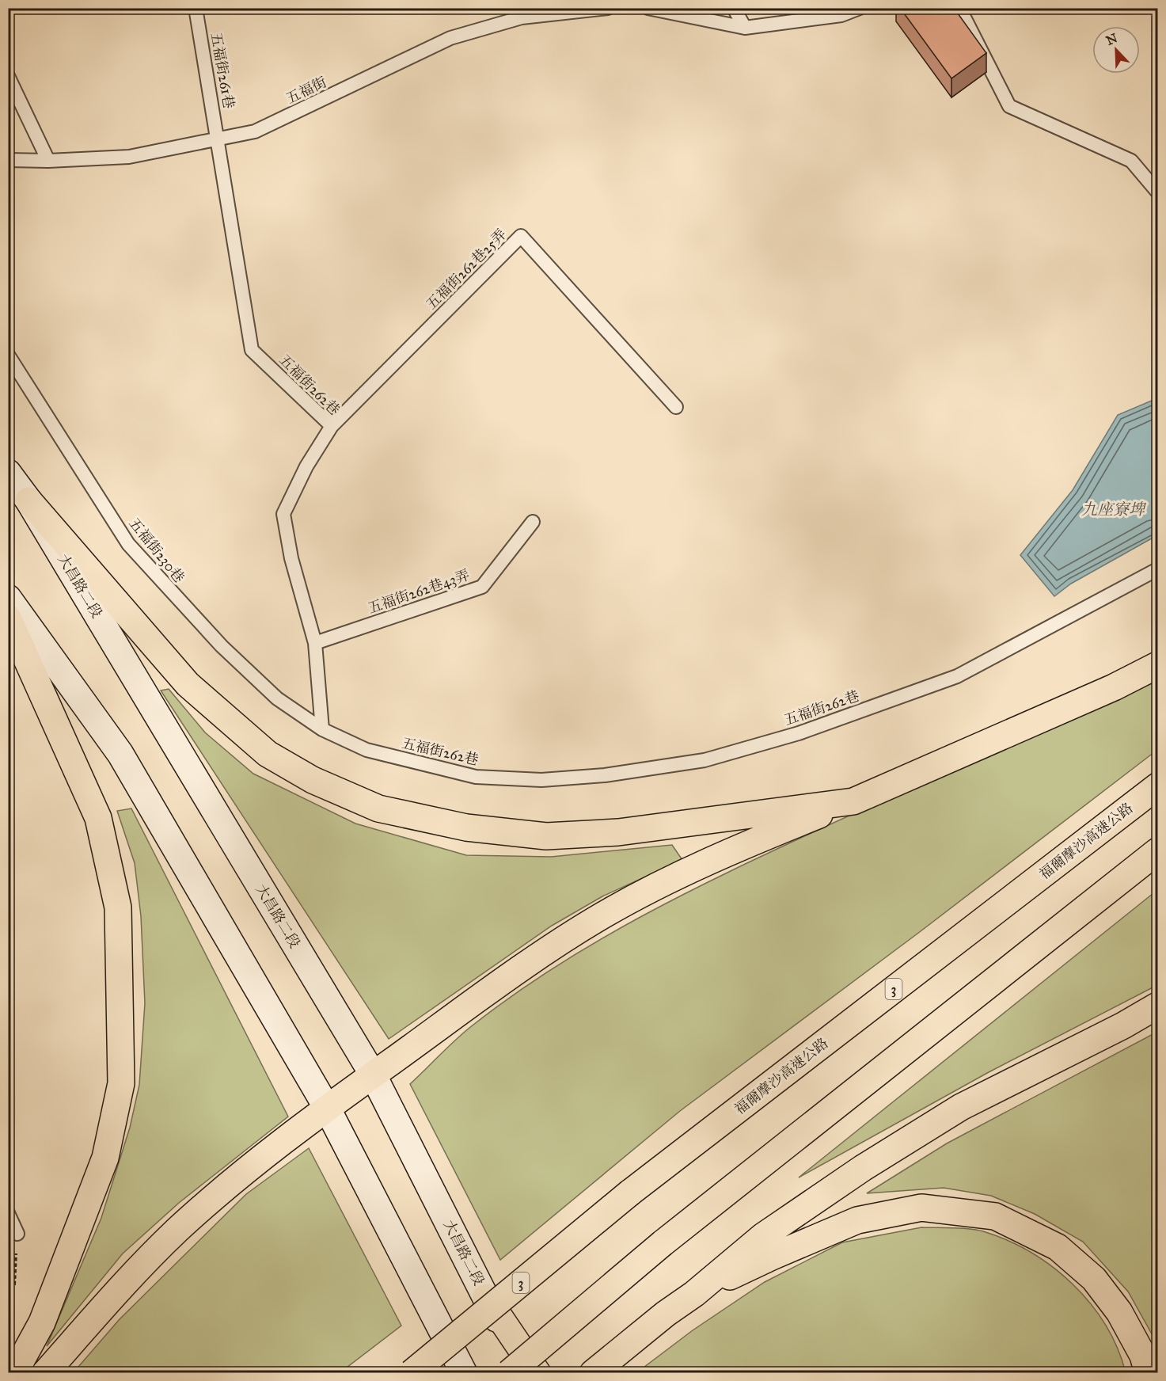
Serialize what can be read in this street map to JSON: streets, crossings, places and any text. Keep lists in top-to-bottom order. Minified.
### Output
{"streets":{"highway":["福爾摩沙高速公路","3"],"main road":["大昌路二段"],"lane":["五福街261巷","五福街","五福街262巷25弄","五福街262巷","五福街230巷","五福街262巷43弄"]},"crossings":[["五福街261巷","五福街"],["五福街261巷","五福街262巷"],["五福街","五福街262巷"],["五福街262巷25弄","五福街262巷"],["五福街262巷","五福街230巷"],["五福街262巷","五福街262巷43弄"]],"water":["九座寮埤"],"north":"top left"}
